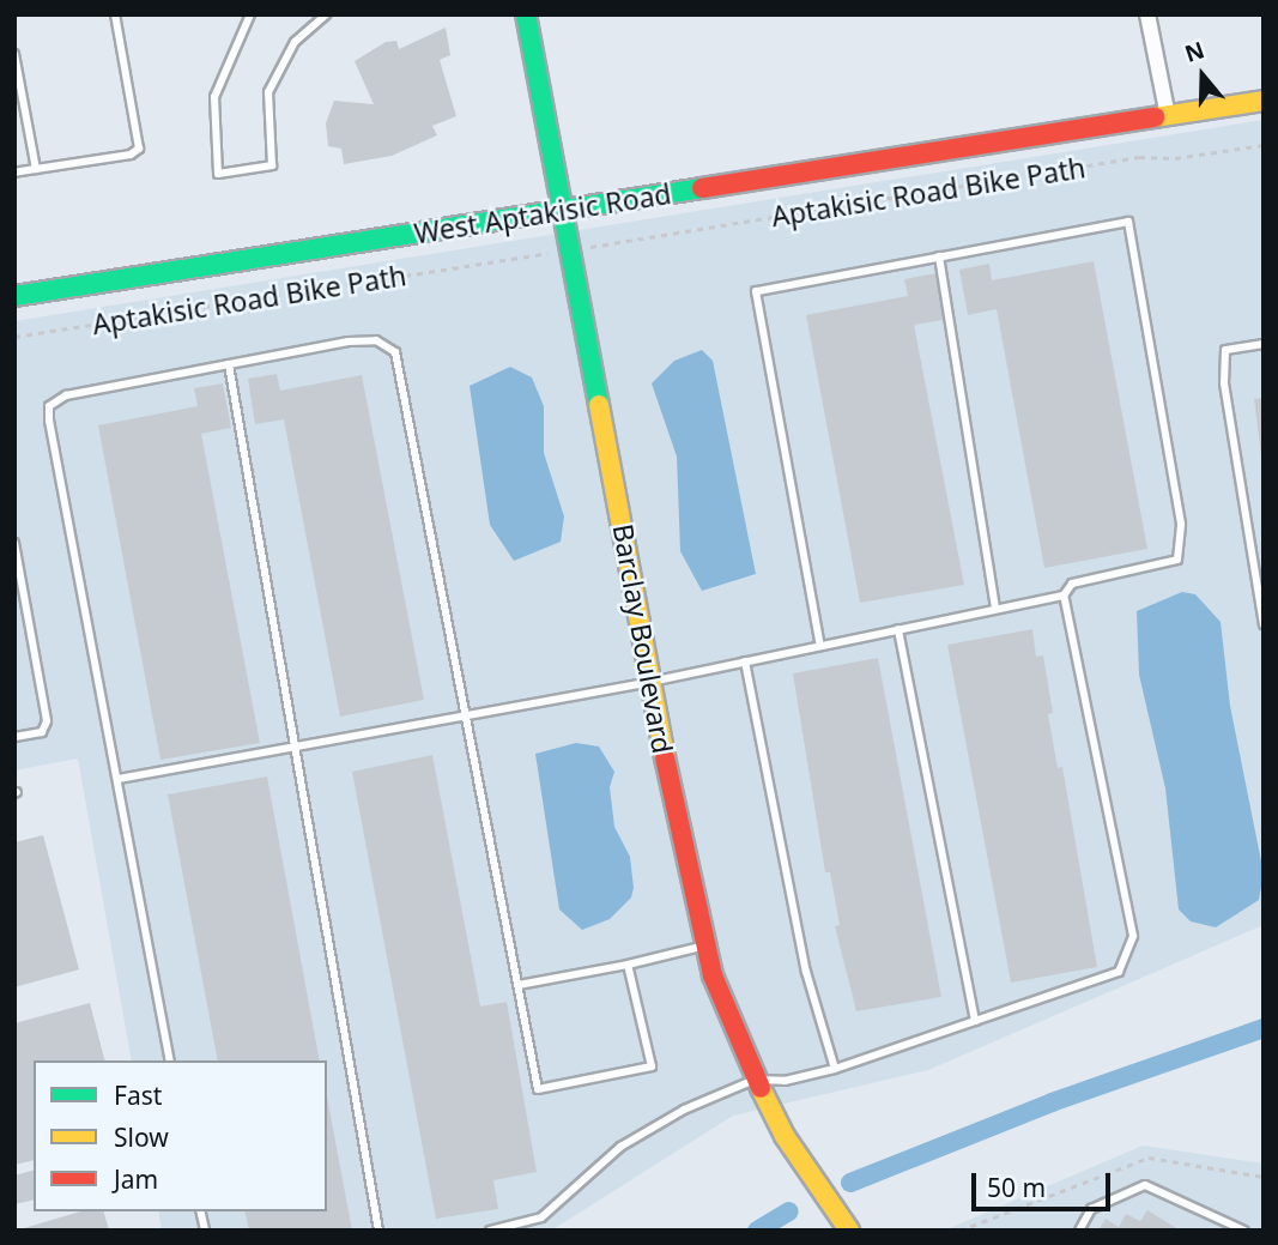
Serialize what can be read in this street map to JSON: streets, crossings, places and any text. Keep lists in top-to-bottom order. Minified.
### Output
{"streets":{"street":["West Aptakisic Road","Barclay Boulevard"],"path":["Aptakisic Road Bike Path"]},"crossings":[["West Aptakisic Road","Barclay Boulevard"]],"legend":["Fast","Slow","Jam"],"scale_bar":"50 m","north":"top"}
